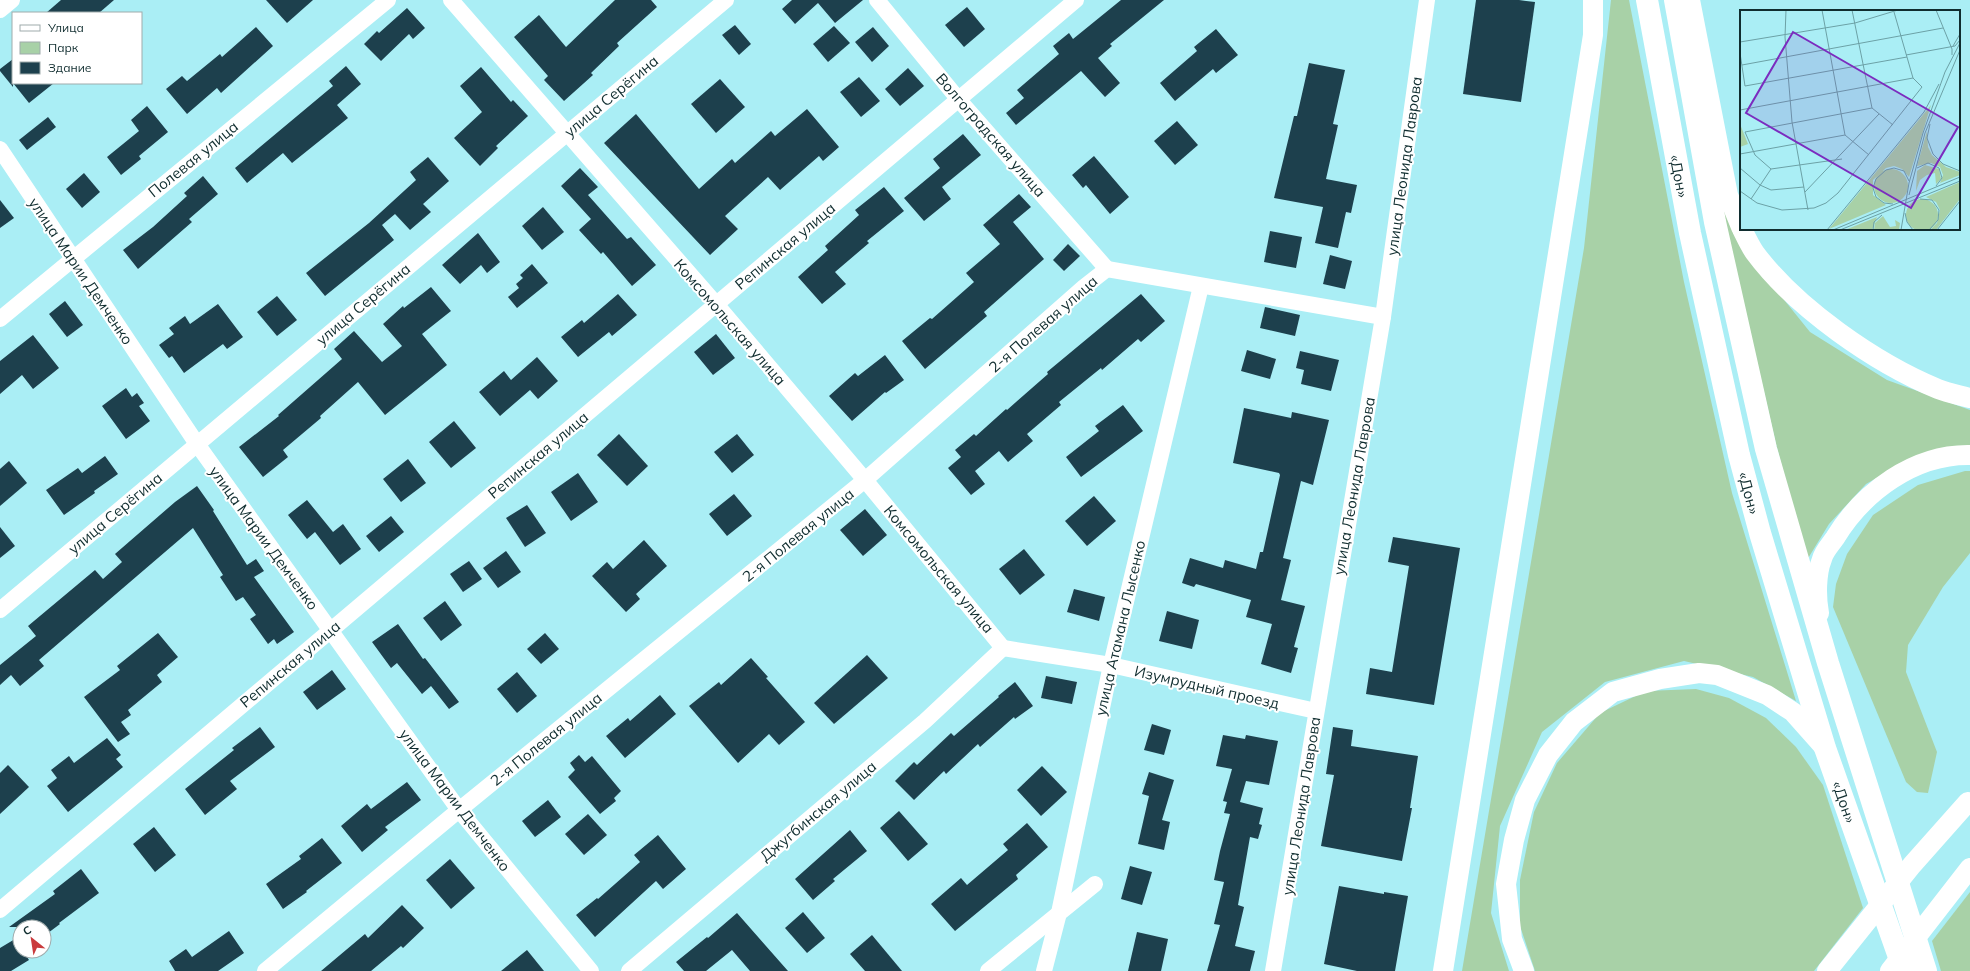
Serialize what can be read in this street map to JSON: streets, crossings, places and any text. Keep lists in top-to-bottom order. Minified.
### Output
{"streets":{"highway":["«Дон»"],"street":["улица Серёгина","Волгоградская улица","Полевая улица","улица Леонида Лаврова","Репинская улица","улица Марии Демченко","Комсомольская улица","2-я Полевая улица","улица Атамана Лысенко","Изумрудный проезд","Джугбинская улица"]},"crossings":[["улица Серёгина","улица Марии Демченко"],["улица Серёгина","Комсомольская улица"],["Волгоградская улица","Репинская улица"],["Волгоградская улица","2-я Полевая улица"],["Полевая улица","улица Марии Демченко"],["улица Леонида Лаврова","2-я Полевая улица"],["улица Леонида Лаврова","Изумрудный проезд"],["Репинская улица","улица Марии Демченко"],["Репинская улица","Комсомольская улица"],["улица Марии Демченко","2-я Полевая улица"],["Комсомольская улица","2-я Полевая улица"],["Комсомольская улица","Изумрудный проезд"],["Комсомольская улица","Джугбинская улица"],["2-я Полевая улица","улица Атамана Лысенко"],["улица Атамана Лысенко","Изумрудный проезд"],["Изумрудный проезд","Джугбинская улица"]],"legend":["Улица","Парк","Здание"],"north":"top left"}
